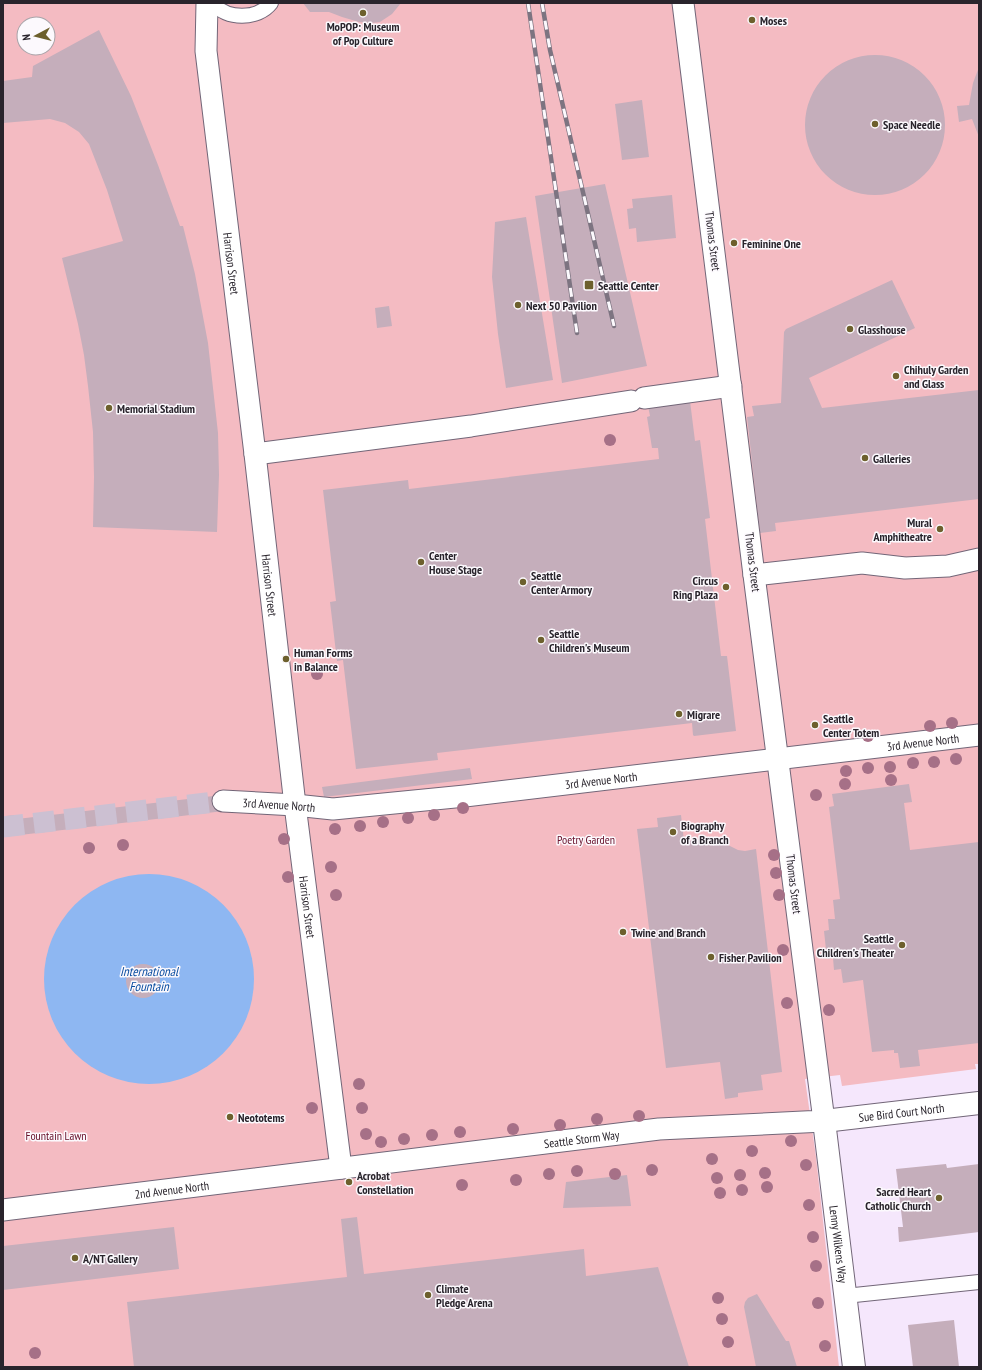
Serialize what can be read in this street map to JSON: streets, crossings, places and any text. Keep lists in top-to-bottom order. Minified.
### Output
{"streets":{"street":["Thomas Street","Harrison Street","3rd Avenue North","Sue Bird Court North","Seattle Storm Way","2nd Avenue North","Lenny Wilkens Way"]},"crossings":[["Thomas Street","3rd Avenue North"],["Thomas Street","Sue Bird Court North"],["Thomas Street","Seattle Storm Way"],["Thomas Street","Lenny Wilkens Way"],["Harrison Street","3rd Avenue North"],["Harrison Street","Seattle Storm Way"],["Harrison Street","2nd Avenue North"],["Sue Bird Court North","Seattle Storm Way"],["Sue Bird Court North","Lenny Wilkens Way"],["Seattle Storm Way","2nd Avenue North"],["Seattle Storm Way","Lenny Wilkens Way"]],"water":["International Fountain"],"parks":["Poetry Garden","Fountain Lawn"],"places":{"other":["MoPOP: Museum of Pop Culture","Moses","Space Needle","Feminine One","Next 50 Pavilion","Glasshouse","Chihuly Garden and Glass","Memorial Stadium","Galleries","Mural Amphitheatre","Center House Stage","Seattle Center Armory","Circus Ring Plaza","Seattle Children's Museum","Human Forms in Balance","Migrare","Seattle Center Totem","Biography of a Branch","Twine and Branch","Seattle Children's Theater","Fisher Pavilion","Neototems","Acrobat Constellation","Sacred Heart Catholic Church","A/NT Gallery","Climate Pledge Arena"],"transit":["Seattle Center"]},"north":"left"}
